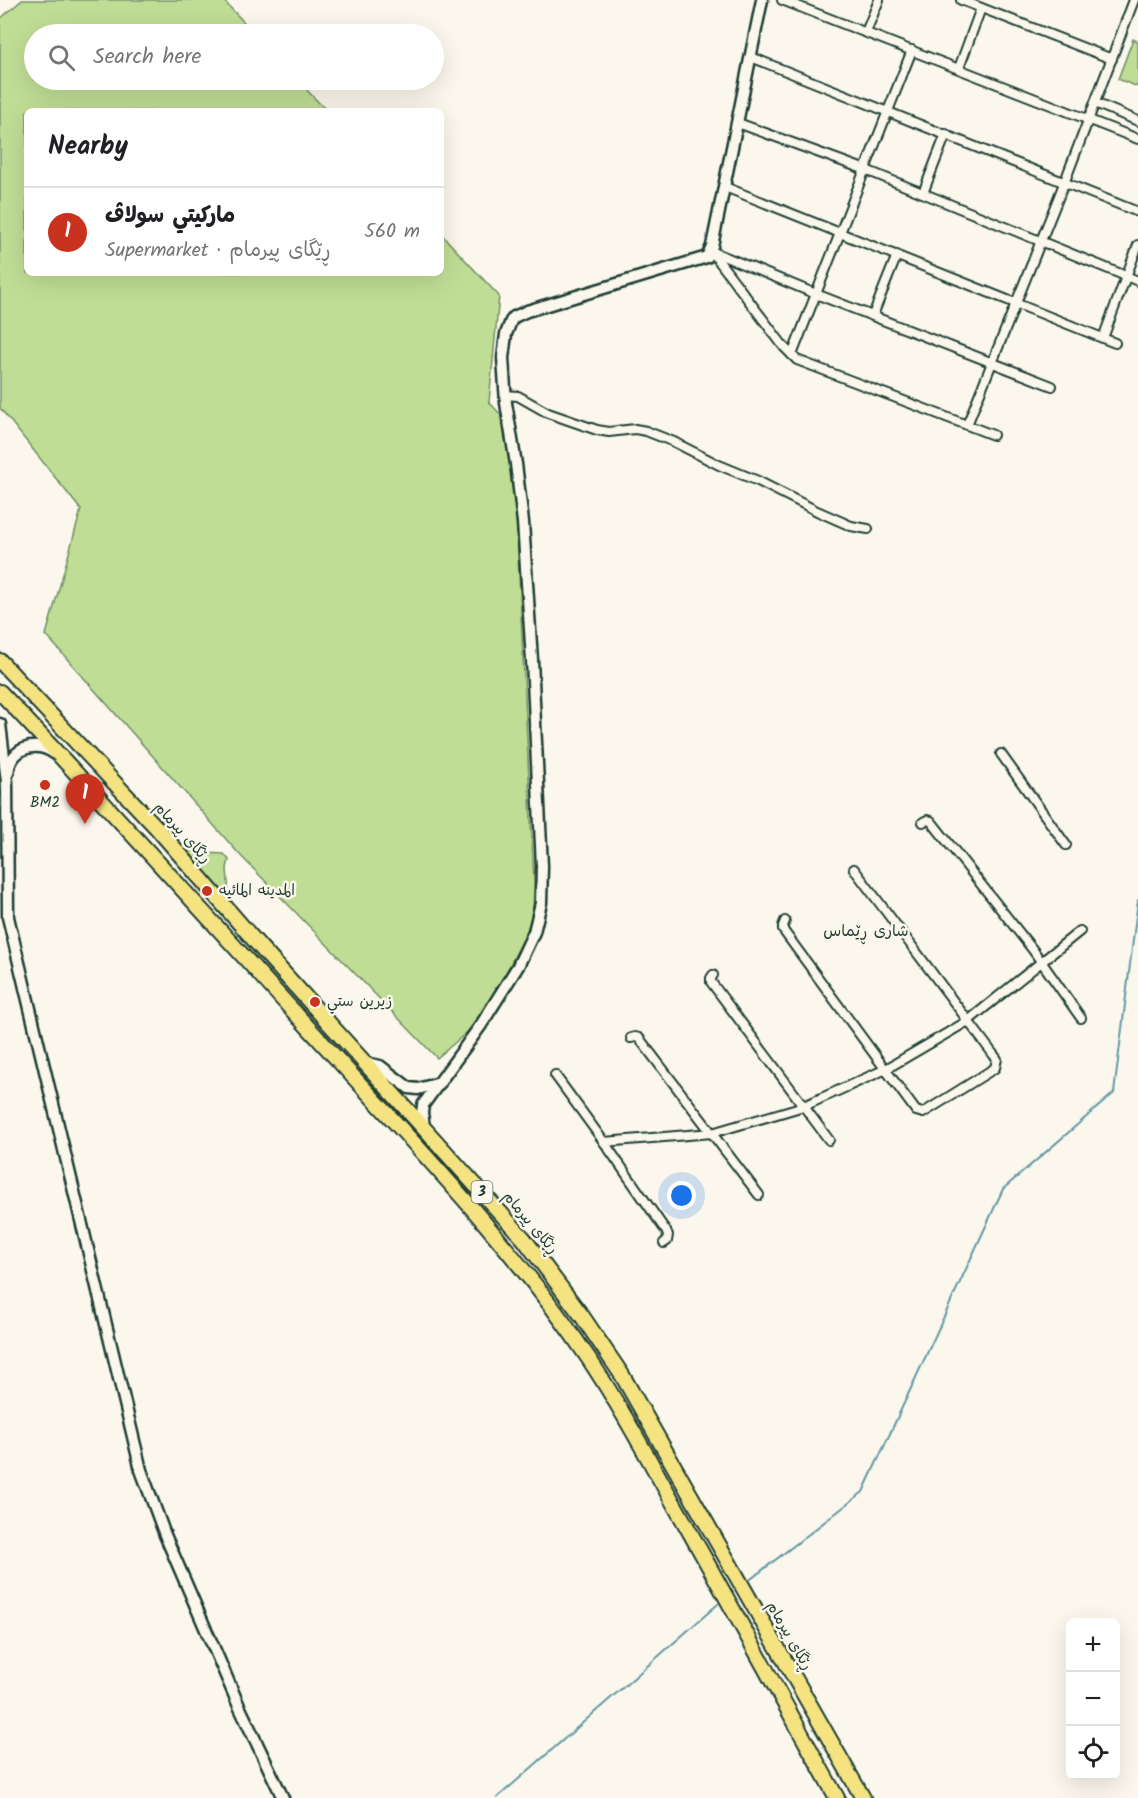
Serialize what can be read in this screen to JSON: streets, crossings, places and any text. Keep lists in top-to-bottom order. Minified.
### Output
{"streets":{"highway":["ڕێگای پیرمام","3"]},"districts":["شاری ڕێماس"],"places":["BM2","المدينه المائيه","زيرين ستي"],"page":{"search":"Search here","heading":"Nearby","list":[{"mark":"1","name":"ماركيتي سولاڤ","note":"Supermarket · ڕێگای پیرمام","value":"560 m"}],"pins":"1","map_buttons":["+","−"]}}
